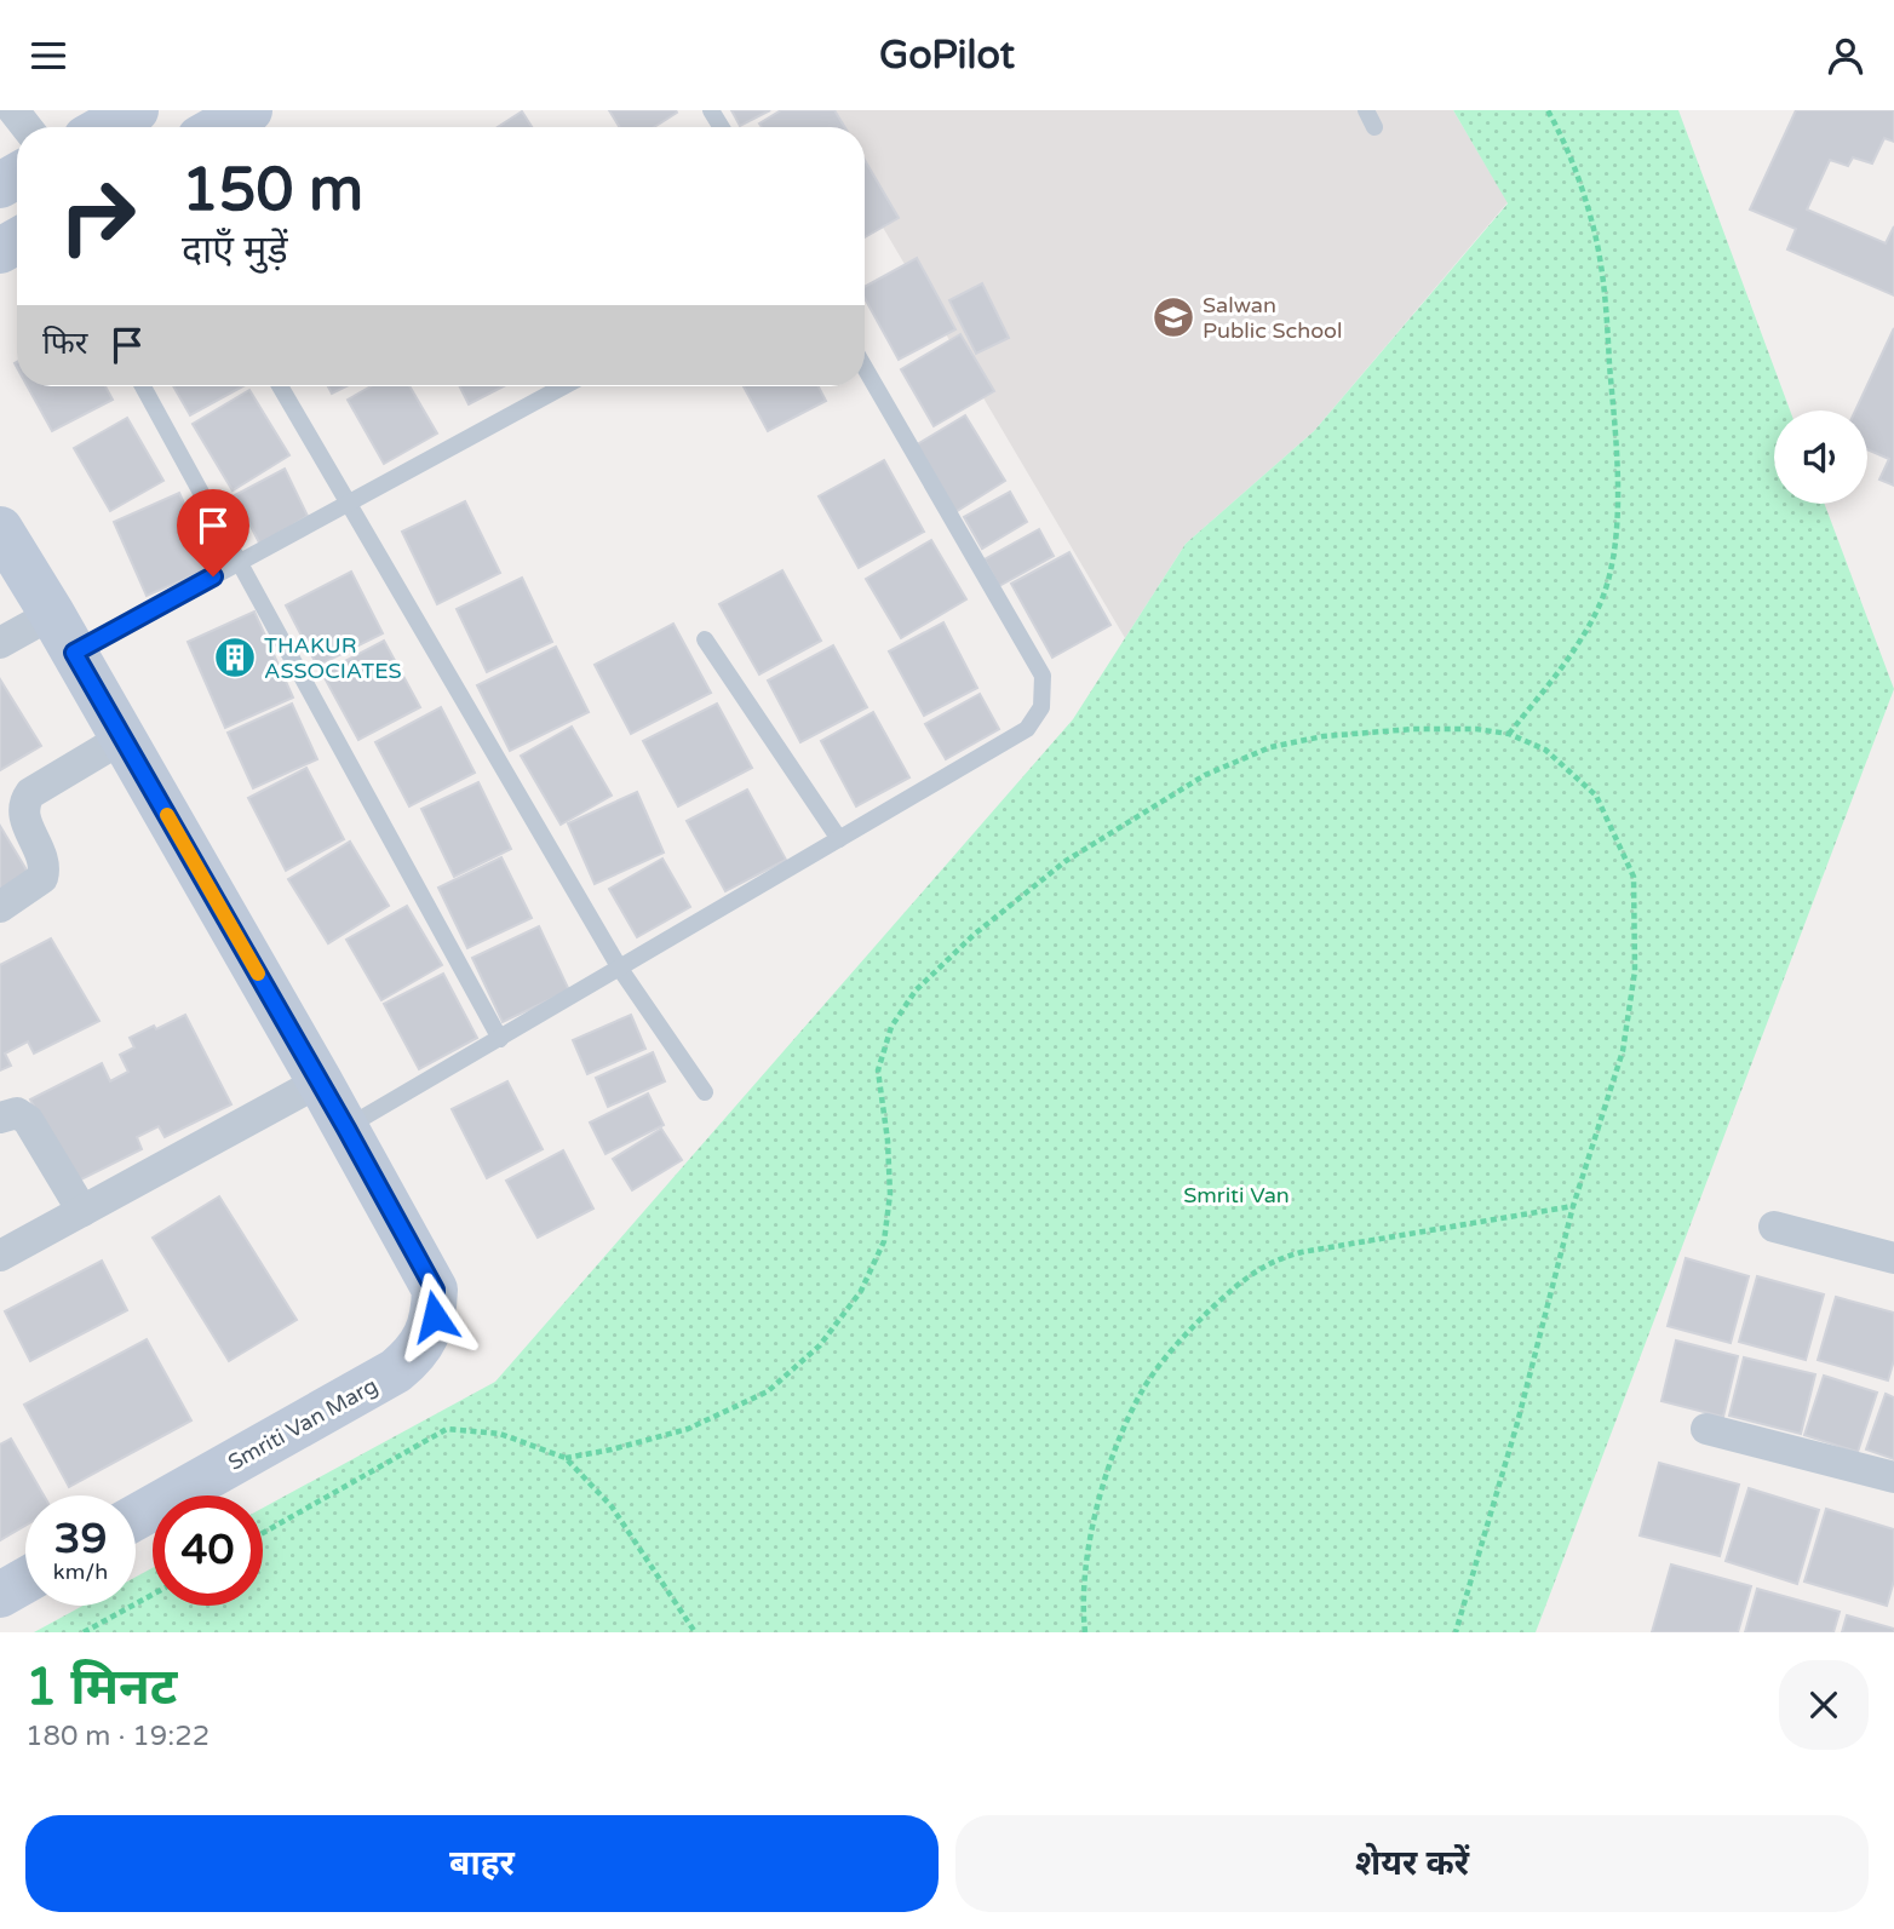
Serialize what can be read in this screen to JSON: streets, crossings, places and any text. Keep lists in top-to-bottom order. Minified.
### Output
{"streets":{"street":["Smriti Van Marg"]},"parks":["Smriti Van"],"places":{"school or university":["Salwan Public School"],"building":["THAKUR ASSOCIATES"]},"page":{"header":"GoPilot","turn":["150 m","दाएँ मुड़ें"],"then":"फिर","speed":"39 km/h","limit":"40","heading":["1 मिनट","180 m · 19:22"],"buttons":["बाहर","शेयर करें"]}}
